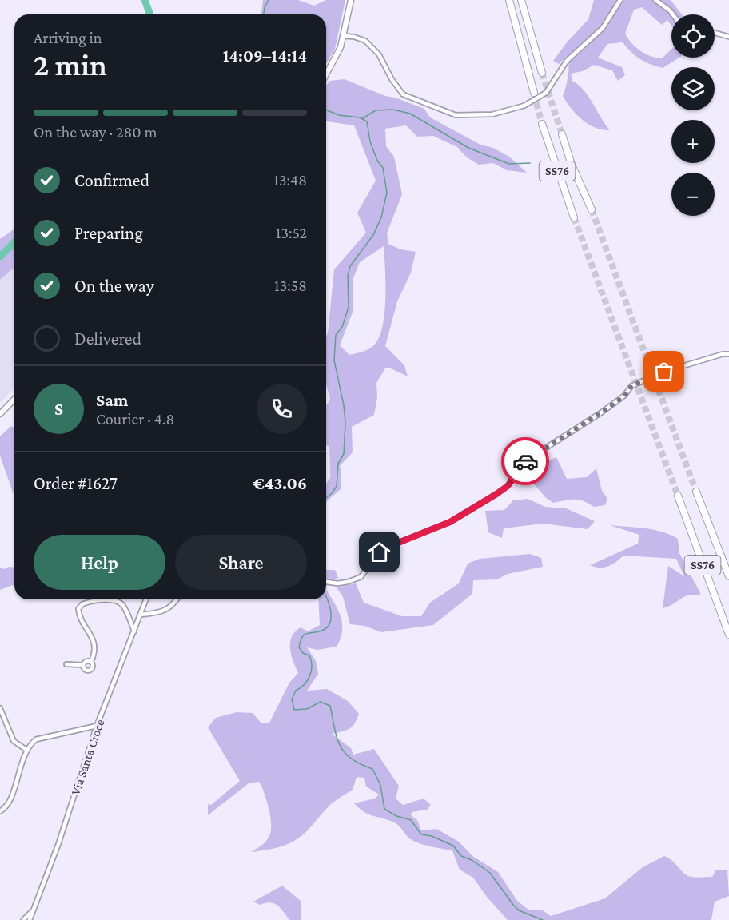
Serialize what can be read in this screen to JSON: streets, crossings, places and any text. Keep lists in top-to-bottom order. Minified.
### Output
{"streets":{"highway":["SS76"],"street":["Via Santa Croce"]},"page":{"map_buttons":["+","−"],"heading":["2 min","Arriving in","14:09–14:14"],"panel":["Sam","Courier · 4.8","Order #1627","€43.06"],"bar":"On the way · 280 m","list":[["Confirmed","13:48"],["Preparing","13:52"],["On the way","13:58"],"Delivered"],"round":"S","buttons":["Help","Share"]}}
